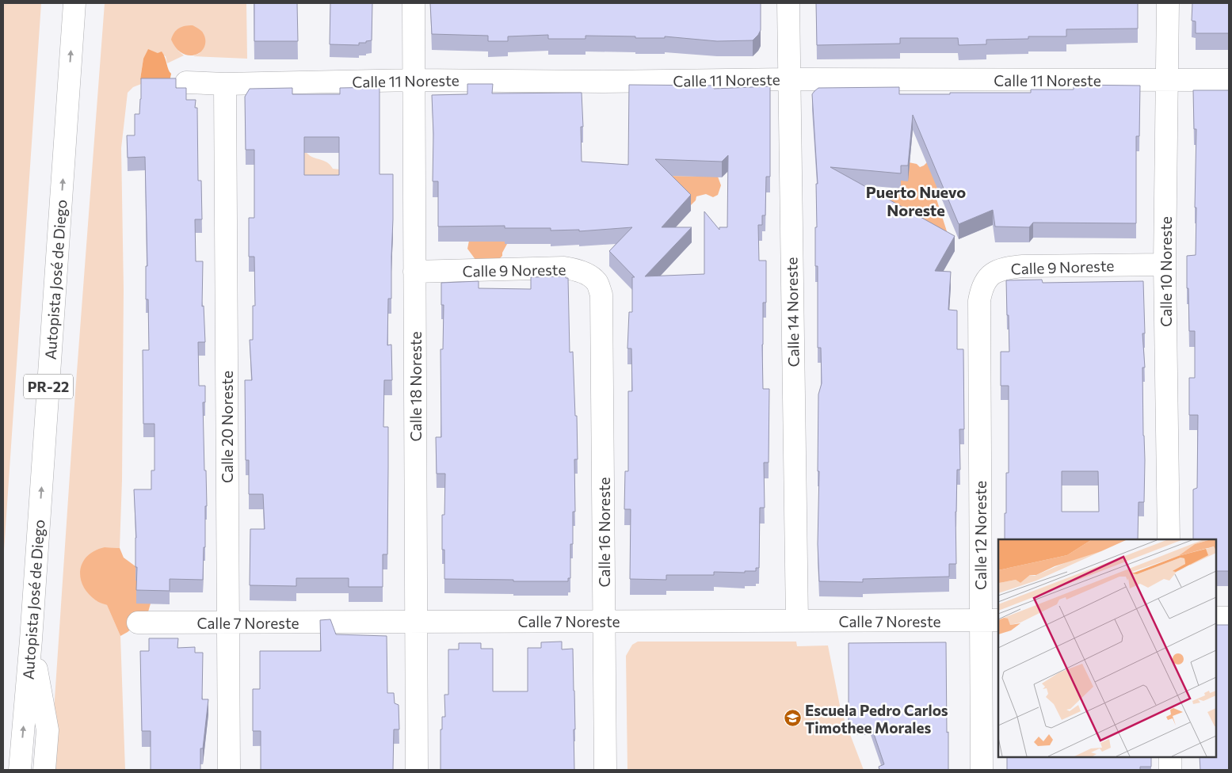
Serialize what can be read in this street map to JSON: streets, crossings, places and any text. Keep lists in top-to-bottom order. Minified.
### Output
{"streets":{"main road":["Calle 11 Noreste","Calle 9 Noreste","Calle 10 Noreste","Autopista José de Diego","Calle 14 Noreste","PR-22","Calle 18 Noreste","Calle 20 Noreste","Calle 16 Noreste","Calle 12 Noreste","Calle 7 Noreste"]},"crossings":[["Calle 11 Noreste","Calle 10 Noreste"],["Calle 11 Noreste","Calle 14 Noreste"],["Calle 11 Noreste","Calle 18 Noreste"],["Calle 11 Noreste","Calle 20 Noreste"],["Calle 9 Noreste","Calle 10 Noreste"],["Calle 9 Noreste","Calle 18 Noreste"],["Calle 9 Noreste","Calle 16 Noreste"],["Calle 9 Noreste","Calle 12 Noreste"],["Calle 14 Noreste","Calle 7 Noreste"],["Calle 18 Noreste","Calle 7 Noreste"],["Calle 20 Noreste","Calle 7 Noreste"],["Calle 16 Noreste","Calle 7 Noreste"],["Calle 12 Noreste","Calle 7 Noreste"]],"one_way":["Autopista José de Diego"],"districts":["Puerto Nuevo Noreste"],"places":{"school or university":["Escuela Pedro Carlos Timothee Morales"]}}
